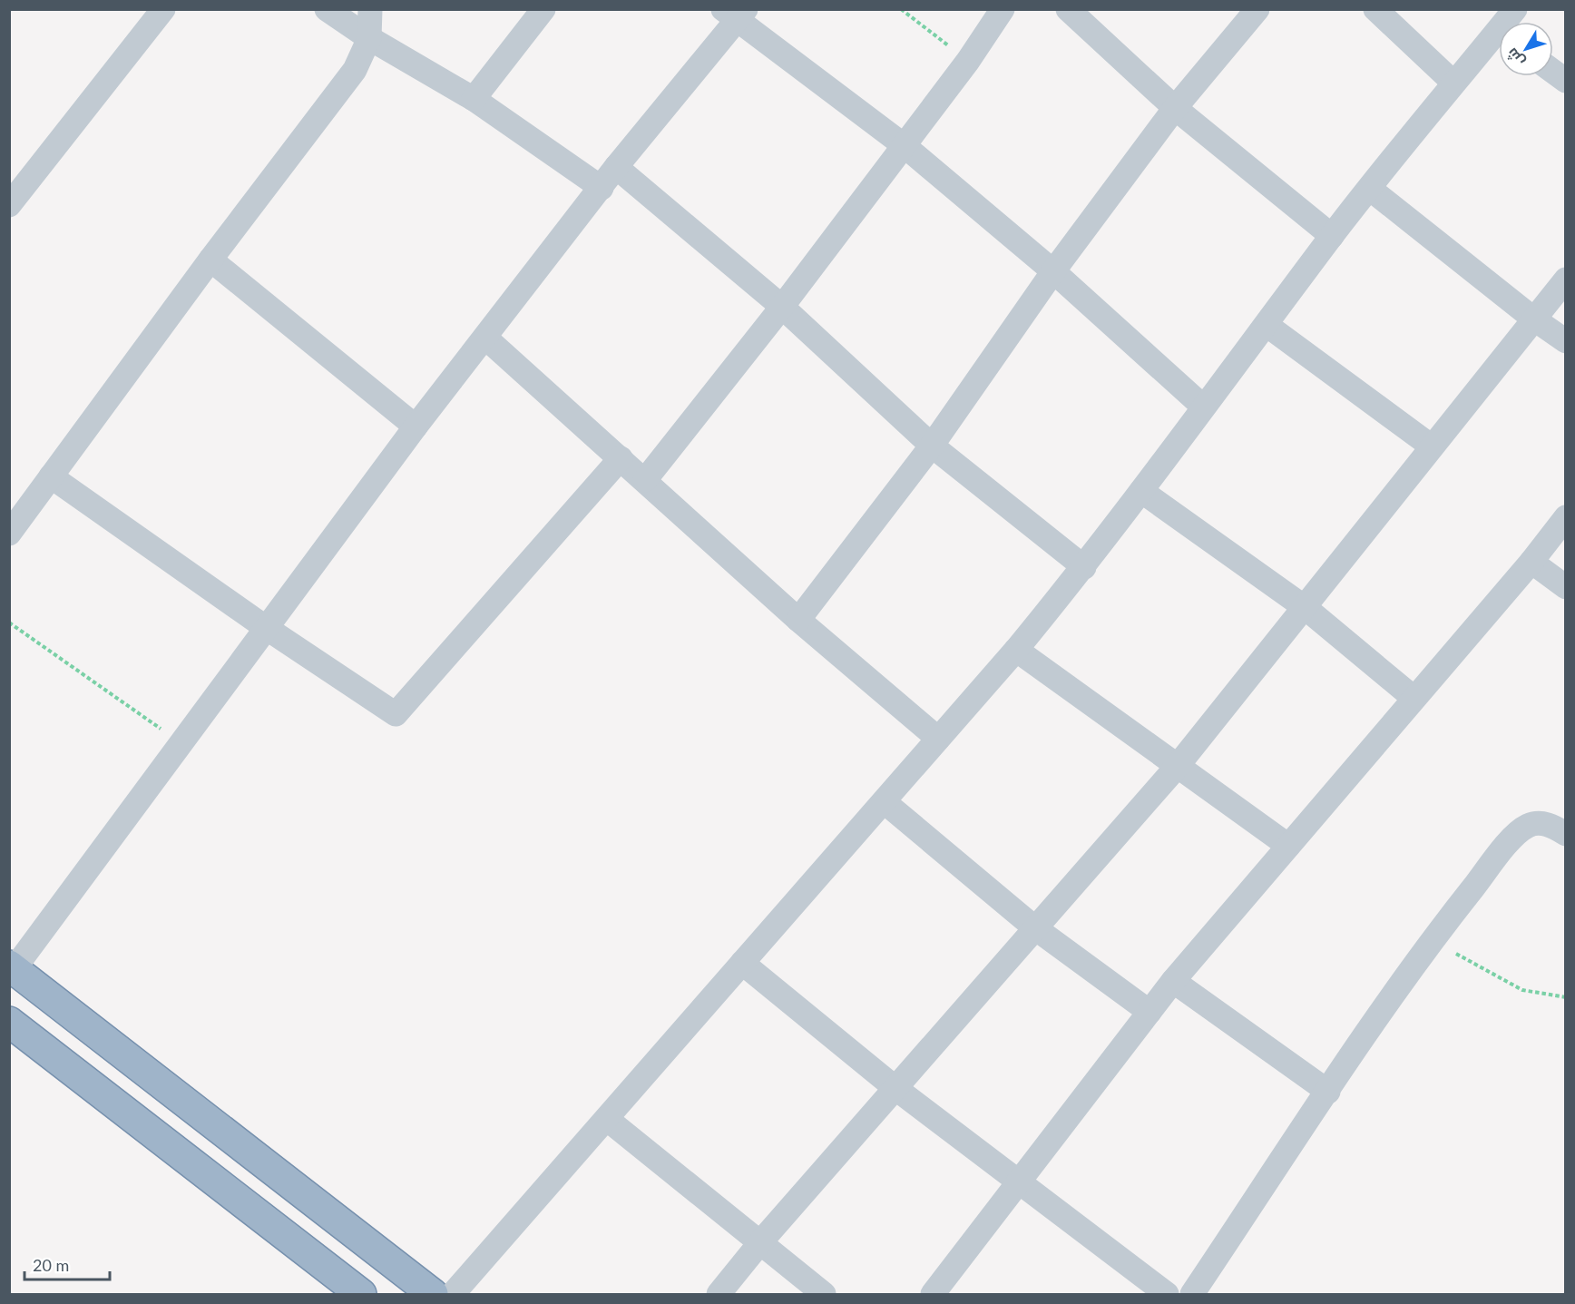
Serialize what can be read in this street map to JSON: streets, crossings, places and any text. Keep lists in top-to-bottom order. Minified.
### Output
{"scale_bar":"20 m","north":"bottom left"}
